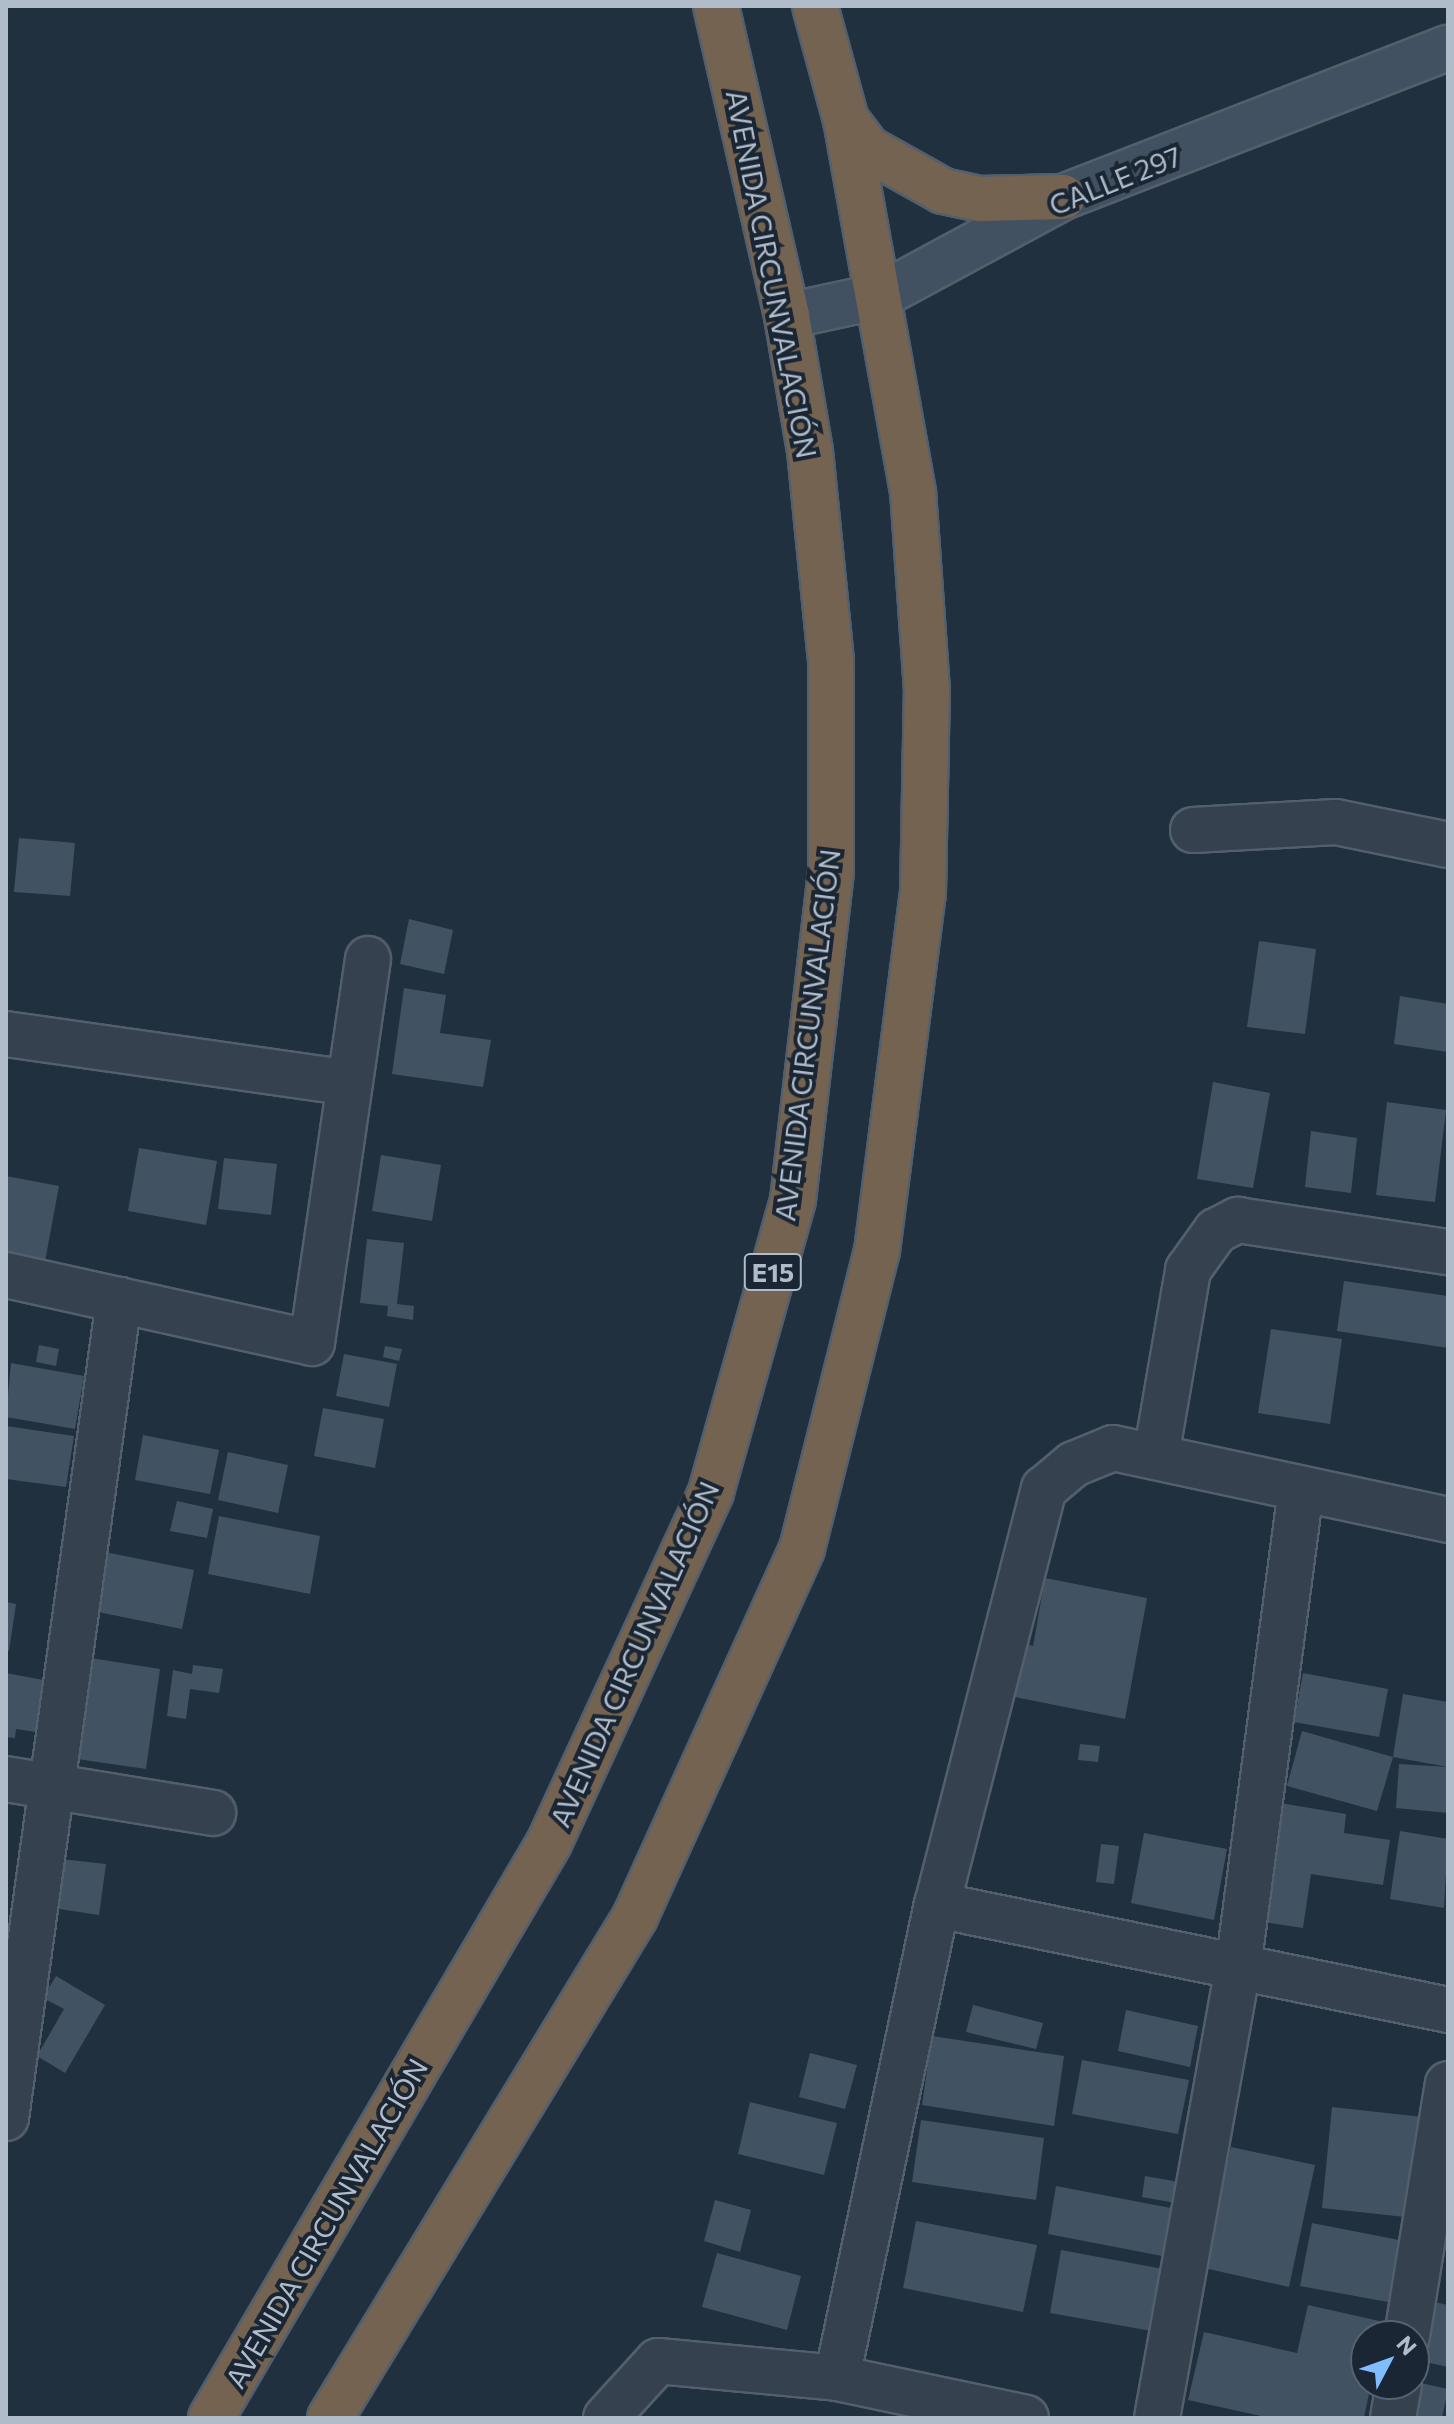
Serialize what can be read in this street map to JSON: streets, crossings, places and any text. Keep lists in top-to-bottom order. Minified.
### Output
{"streets":{"highway":["AVENIDA CIRCUNVALACIÓN","E15"],"street":["CALLE 297"]},"crossings":[["CALLE 297","AVENIDA CIRCUNVALACIÓN"]],"north":"top right"}
